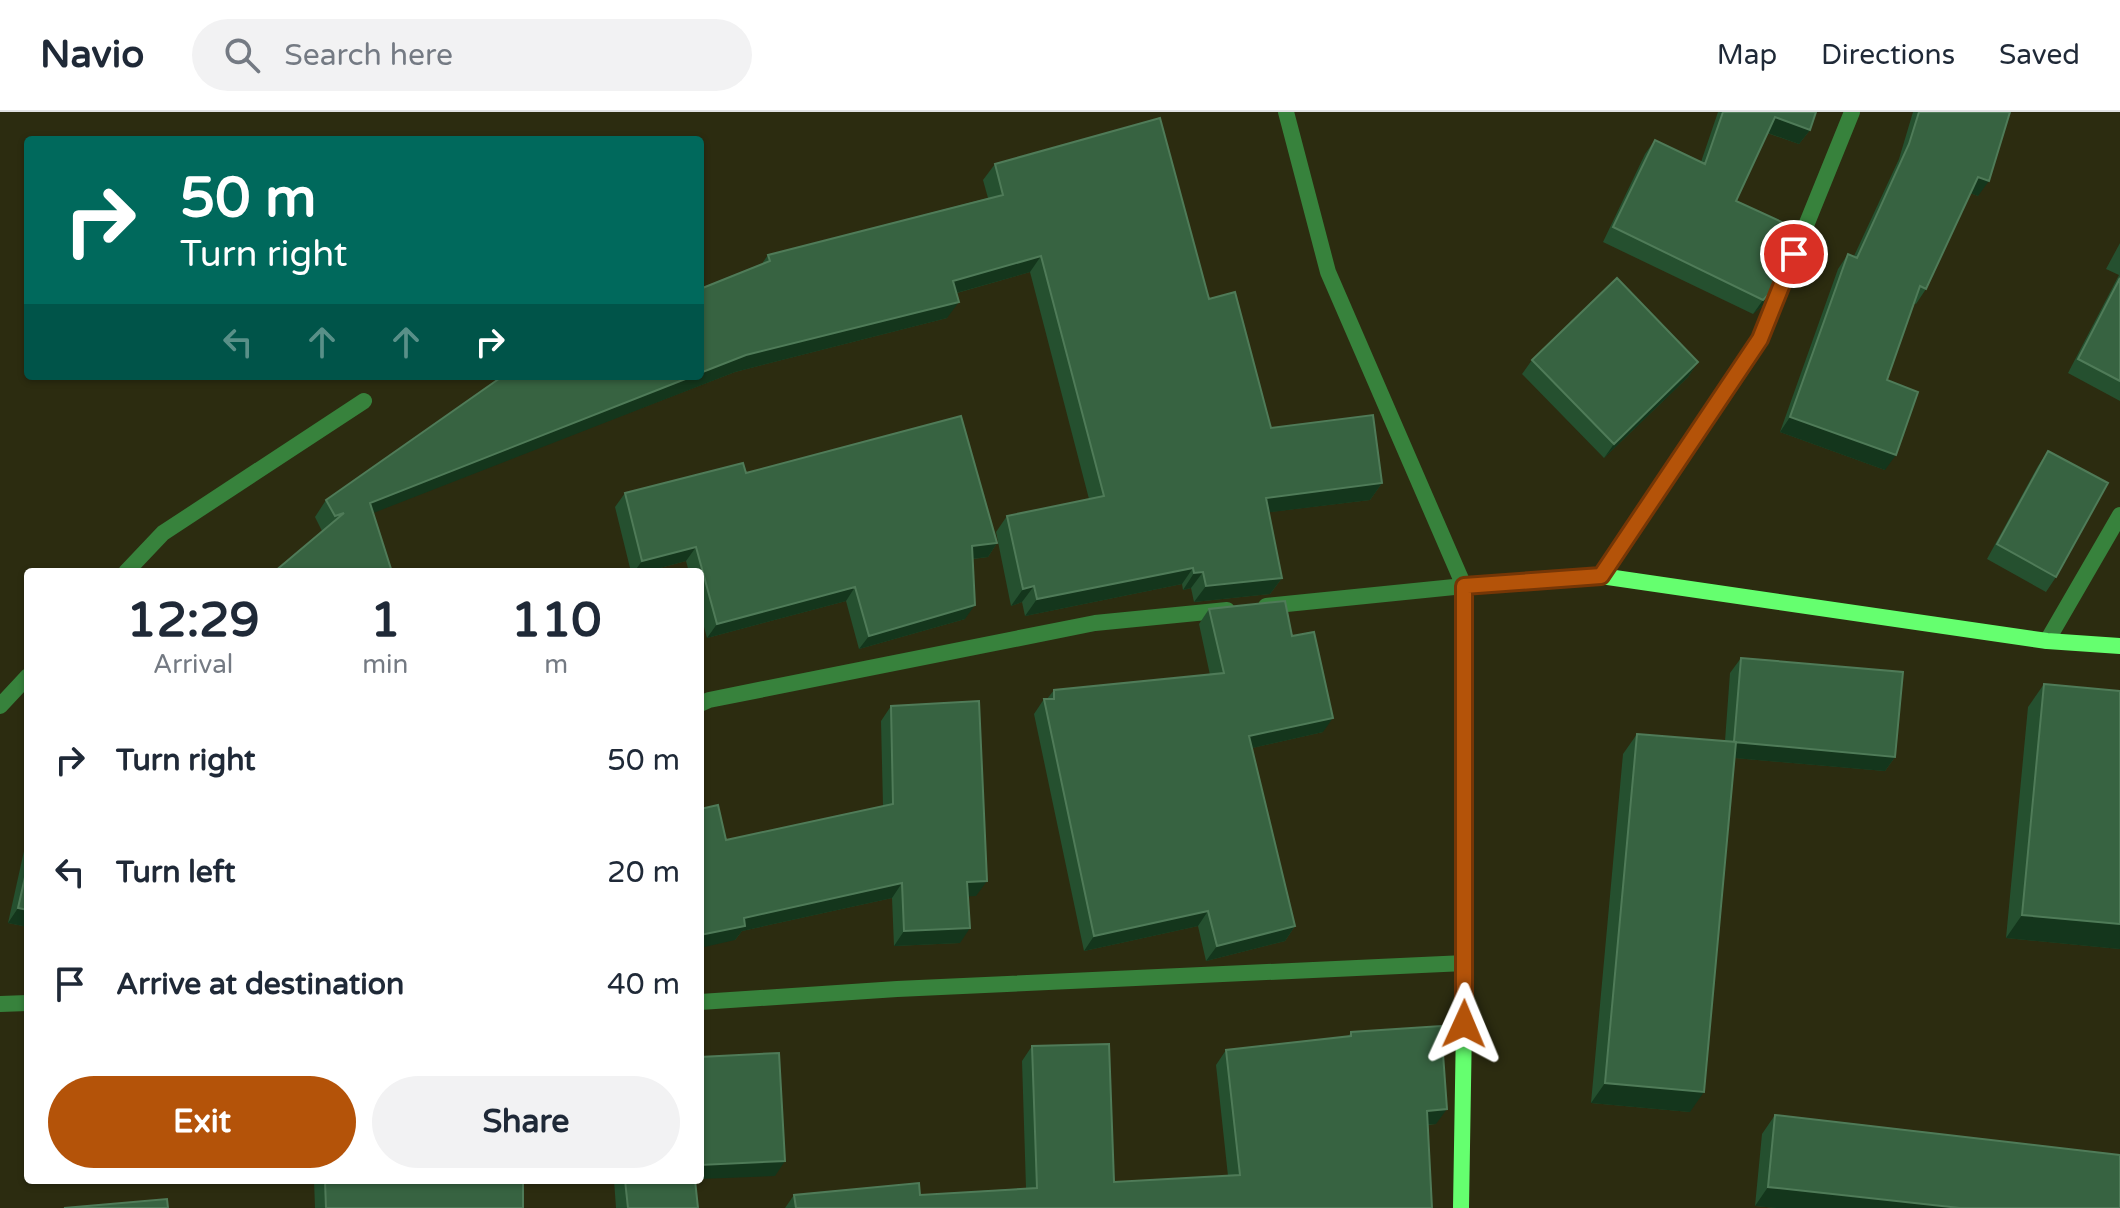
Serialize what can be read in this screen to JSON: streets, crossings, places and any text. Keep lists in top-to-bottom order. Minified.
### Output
{"page":{"header":"Navio","search":"Search here","nav":["Map","Directions","Saved"],"turn":["50 m","Turn right"],"eta":["12:29","Arrival","1","min","110","m"],"list":[{"name":"Turn right","value":"50 m"},{"name":"Turn left","value":"20 m"},{"name":"Arrive at destination","value":"40 m"}],"buttons":["Exit","Share"]}}
